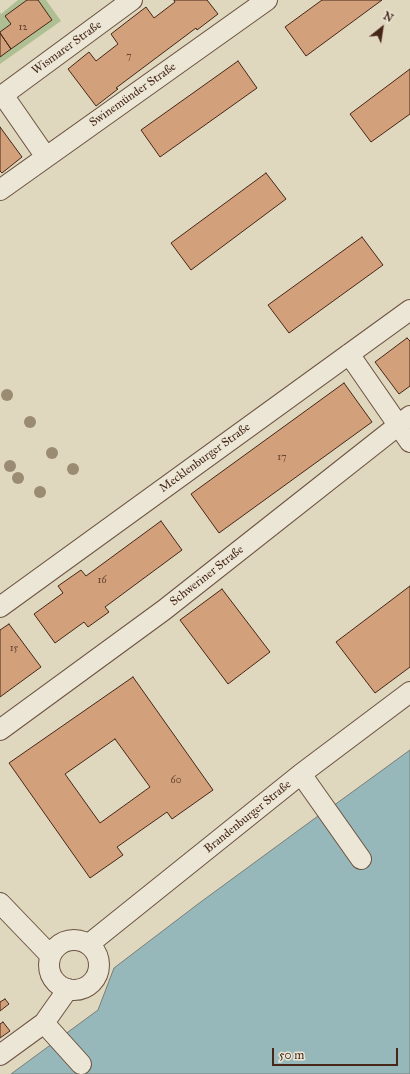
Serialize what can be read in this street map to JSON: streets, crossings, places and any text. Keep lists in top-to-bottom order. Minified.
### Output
{"streets":{"lane":["Wismarer Straße","Swinemünder Straße","Mecklenburger Straße","Schweriner Straße","Brandenburger Straße"]},"crossings":[["Wismarer Straße","Swinemünder Straße"]],"house_numbers":["12","7","17","16","15","60"],"scale_bar":"50 m","north":"top right"}
